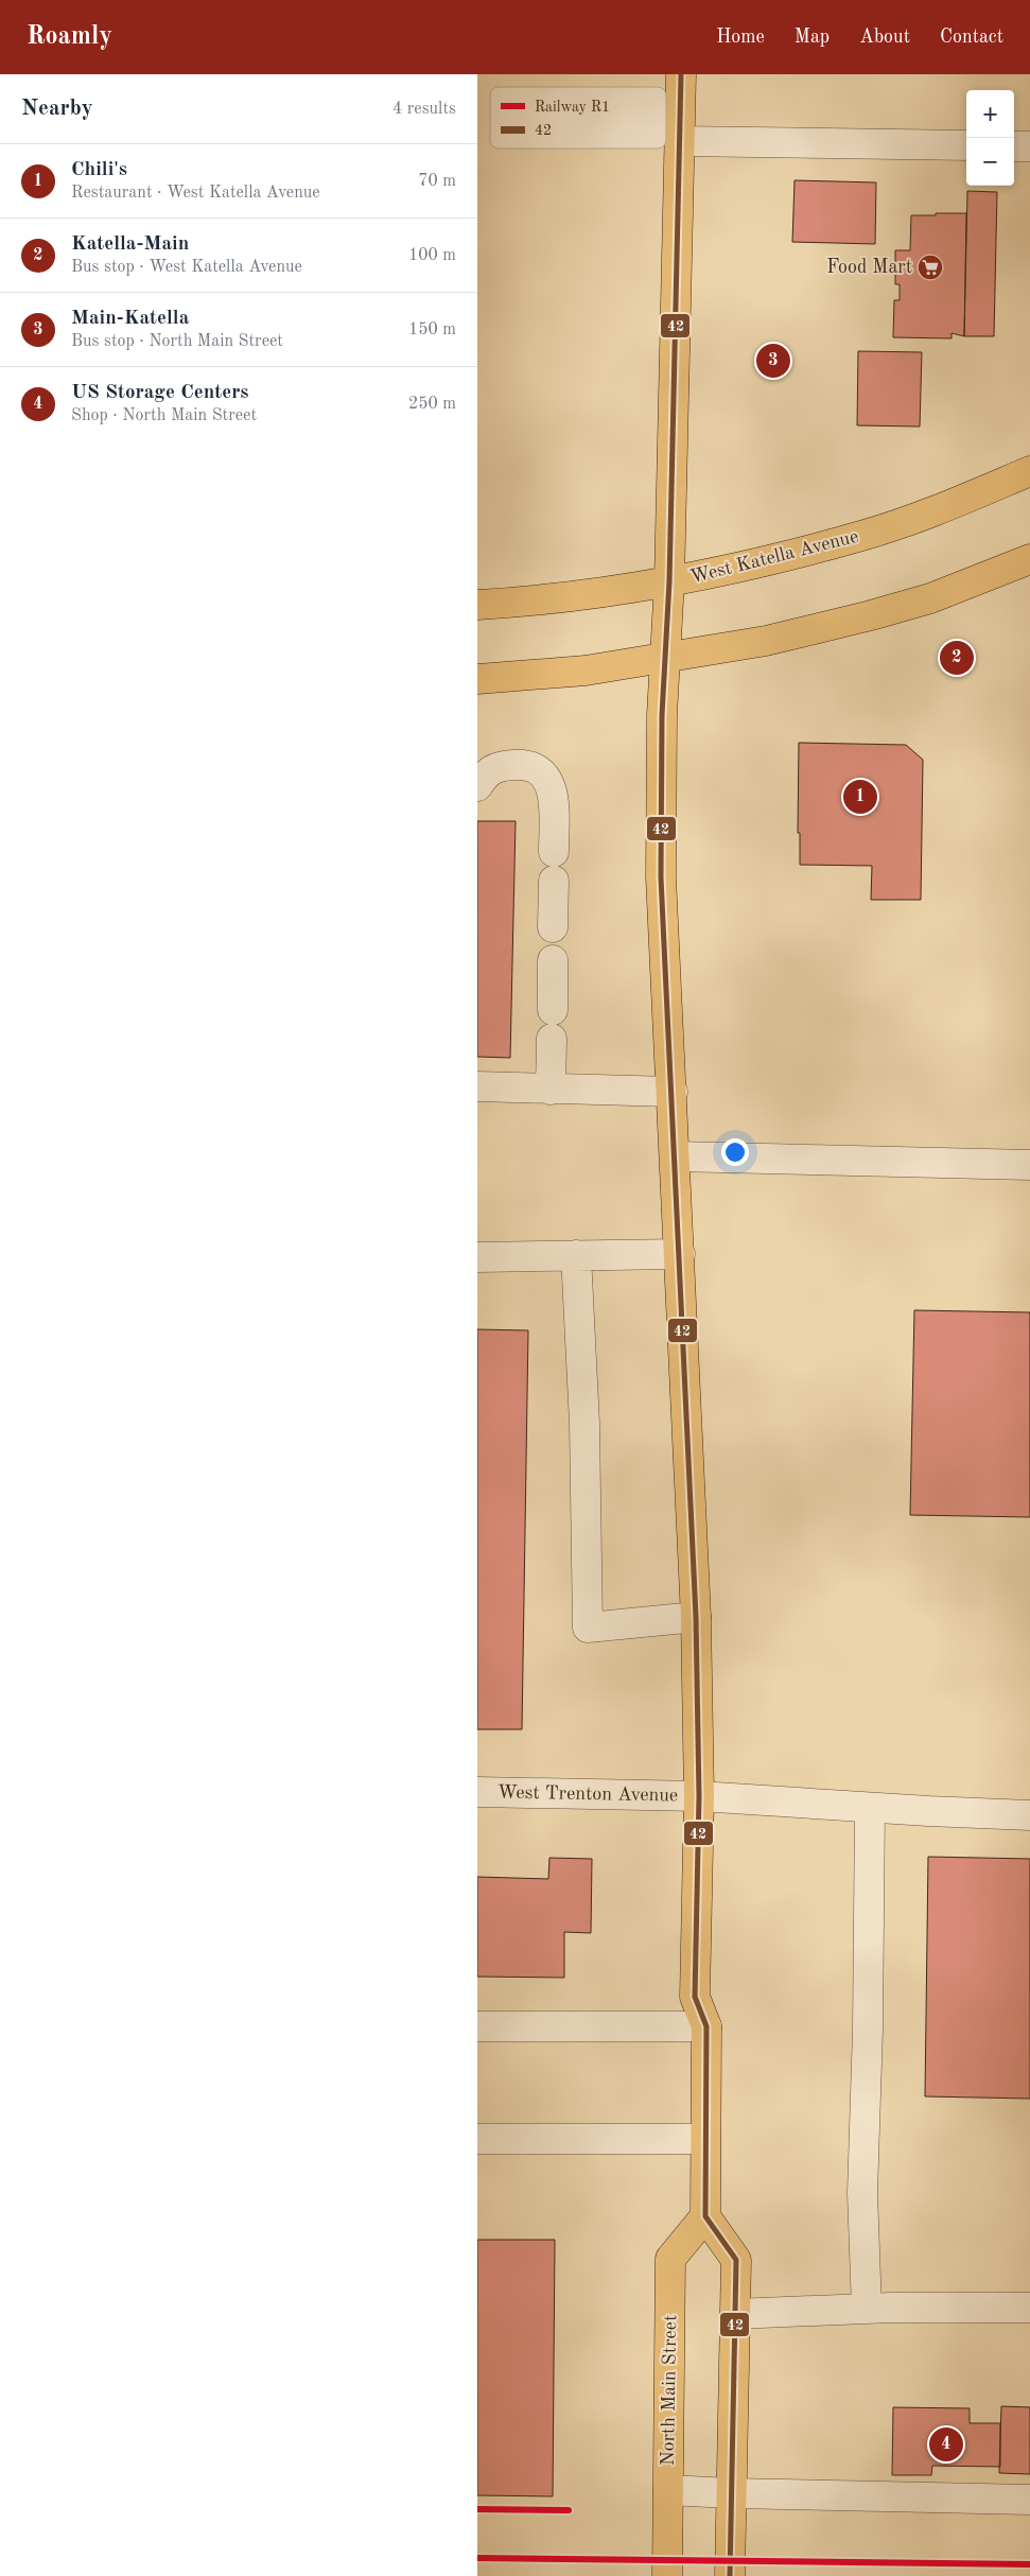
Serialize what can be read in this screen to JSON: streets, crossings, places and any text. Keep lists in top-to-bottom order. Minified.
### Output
{"streets":{"main road":["West Katella Avenue","North Main Street"],"street":["West Trenton Avenue"]},"places":{"supermarket":["Food Mart"]},"lines":["transit line 42","rail line R1"],"legend":["Railway R1","42"],"page":{"header":"Roamly","nav":["Home","Map","About","Contact"],"heading":["Nearby","4 results"],"map_buttons":["+","−"],"list":[{"mark":"1","name":"Chili's","note":"Restaurant · West Katella Avenue","value":"70 m"},{"mark":"2","name":"Katella-Main","note":"Bus stop · West Katella Avenue","value":"100 m"},{"mark":"3","name":"Main-Katella","note":"Bus stop · North Main Street","value":"150 m"},{"mark":"4","name":"US Storage Centers","note":"Shop · North Main Street","value":"250 m"}],"pins":["3","2","1","4"]}}
